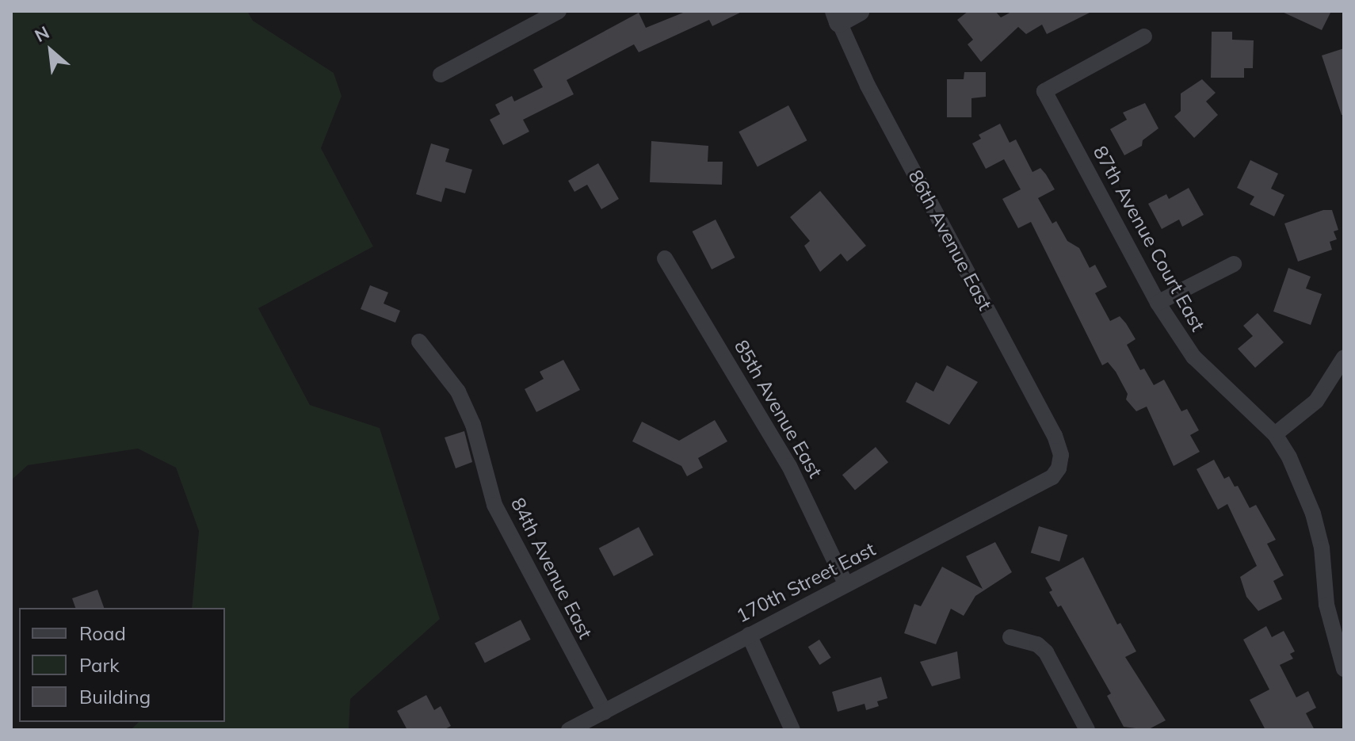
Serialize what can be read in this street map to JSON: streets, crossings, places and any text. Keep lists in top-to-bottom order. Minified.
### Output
{"streets":{"street":["87th Avenue Court East","86th Avenue East","85th Avenue East","84th Avenue East","170th Street East"]},"crossings":[["86th Avenue East","170th Street East"],["85th Avenue East","170th Street East"],["84th Avenue East","170th Street East"]],"legend":["Road","Park","Building"],"north":"top left"}
